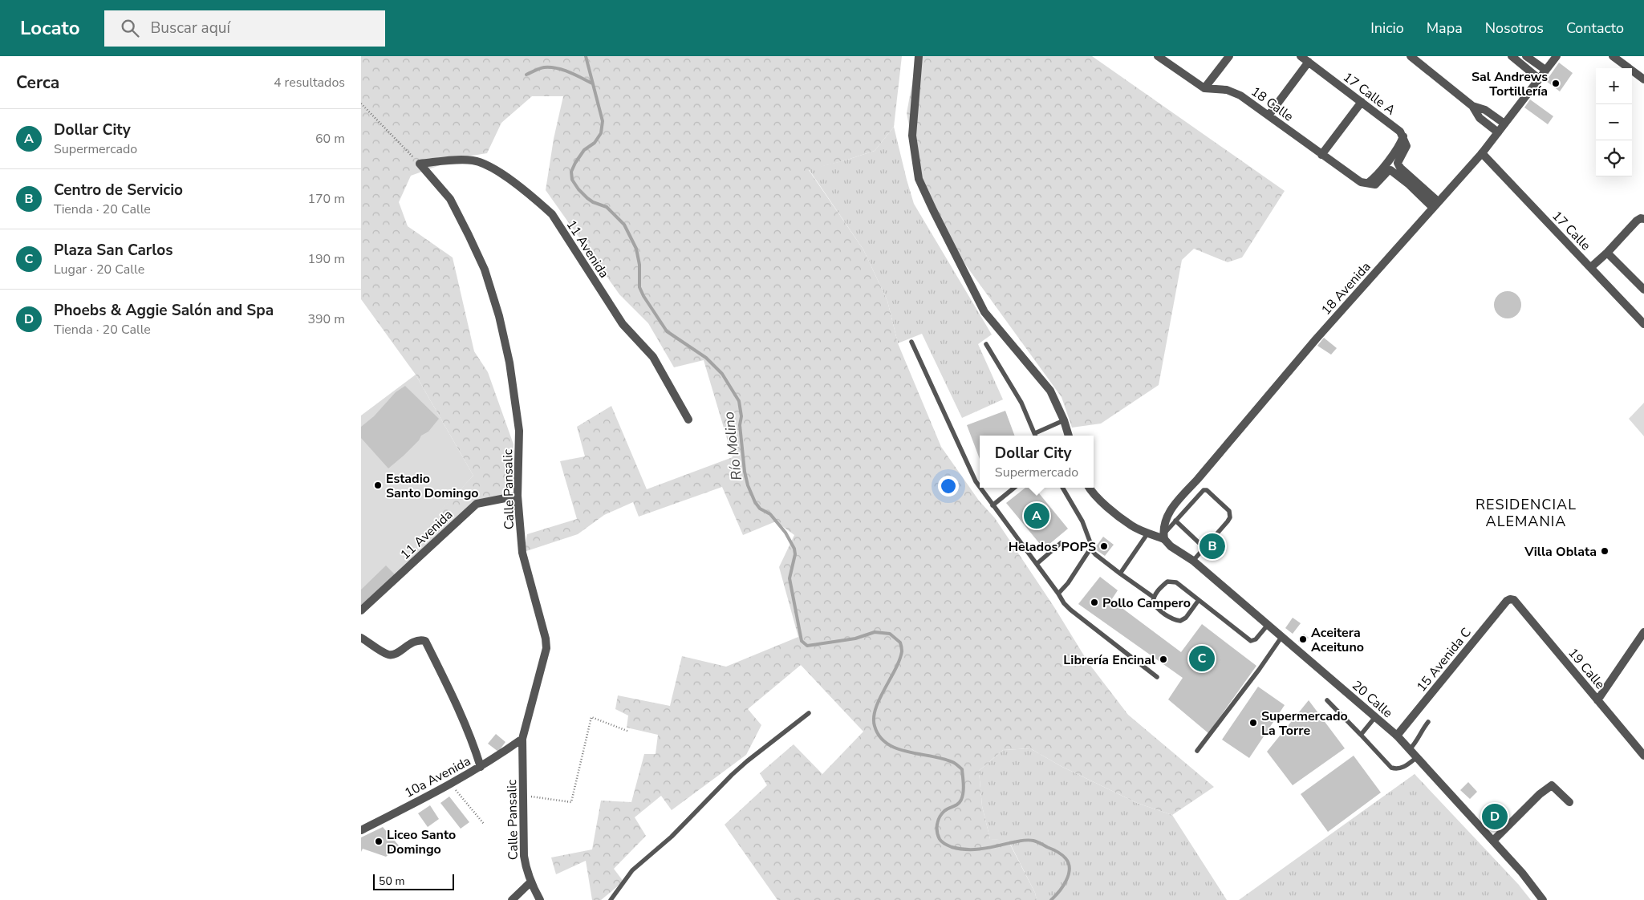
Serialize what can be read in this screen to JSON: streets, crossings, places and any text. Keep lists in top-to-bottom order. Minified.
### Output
{"streets":{"street":["17 Calle A","18 Calle","17 Calle","11 Avenida","18 Avenida","Calle Pansalic","15 Avenida C","19 Calle","20 Calle","10a Avenida"]},"crossings":[["17 Calle","18 Avenida"],["11 Avenida","Calle Pansalic"],["18 Avenida","20 Calle"],["Calle Pansalic","10a Avenida"],["15 Avenida C","19 Calle"],["15 Avenida C","20 Calle"]],"districts":["RESIDENCIAL ALEMANIA"],"water":["Río Molino"],"places":["Sal Andrews Tortillería","Estadio Santo Domingo","Helados POPS","Villa Oblata","Pollo Campero","Aceitera Aceituno","Librería Encinal","Supermercado La Torre","Liceo Santo Domingo"],"scale_bar":"50 m","page":{"header":"Locato","search":"Buscar aquí","nav":["Inicio","Mapa","Nosotros","Contacto"],"heading":["Cerca","4 resultados"],"map_buttons":["+","−"],"list":[{"mark":"A","name":"Dollar City","note":"Supermercado","value":"60 m"},{"mark":"B","name":"Centro de Servicio","note":"Tienda · 20 Calle","value":"170 m"},{"mark":"C","name":"Plaza San Carlos","note":"Lugar · 20 Calle","value":"190 m"},{"mark":"D","name":"Phoebs & Aggie Salón and Spa","note":"Tienda · 20 Calle","value":"390 m"}],"popup":["Dollar City","Supermercado"],"pins":["A","B","C","D"],"scale":"50 m"}}
